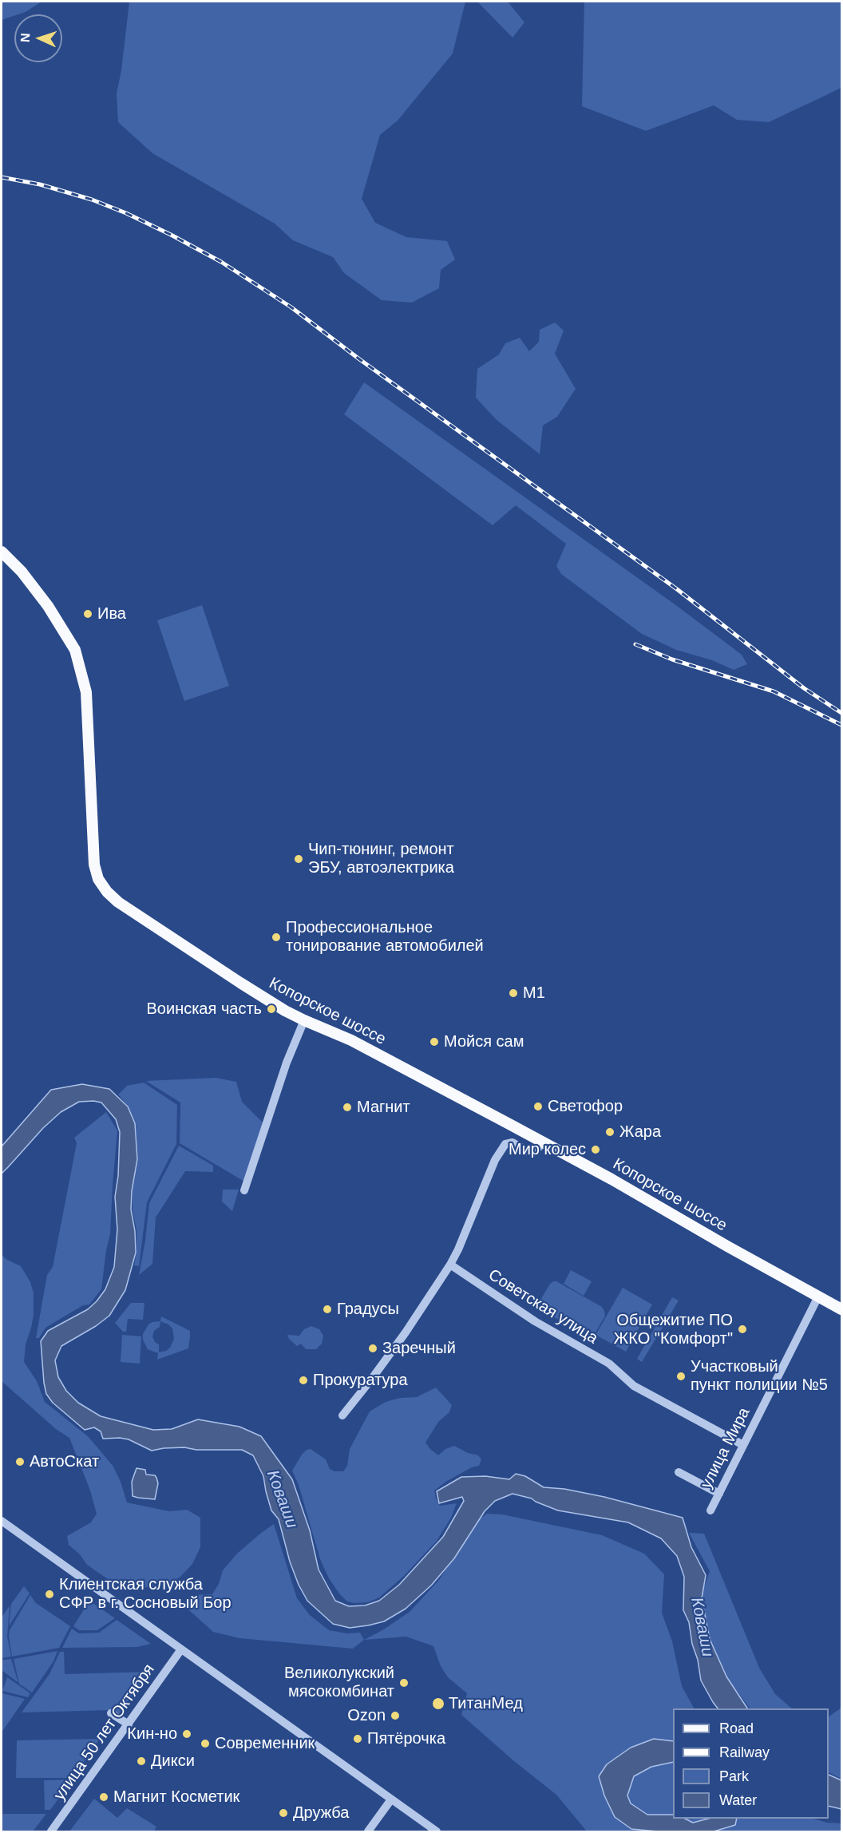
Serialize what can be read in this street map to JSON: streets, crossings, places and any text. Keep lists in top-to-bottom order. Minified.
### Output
{"streets":{"main road":["Копорское шоссе"],"street":["Советская улица","улица Мира","улица 50 лет Октября"]},"crossings":[["Копорское шоссе","улица Мира"],["Советская улица","улица Мира"]],"water":["Коваши"],"places":["Ива","Чип-тюнинг, ремонт ЭБУ, автоэлектрика","Профессиональное тонирование автомобилей","М1","Воинская часть","Мойся сам","Светофор","Магнит","Жара","Мир колес","Градусы","Общежитие ПО ЖКО \"Комфорт\"","Заречный","Участковый пункт полиции №5","Прокуратура","АвтоСкат","Клиентская служба СФР в г. Сосновый Бор","Великолукский мясокомбинат","ТитанМед","Ozon","Кин-но","Пятёрочка","Современник","Дикси","Магнит Косметик","Дружба"],"legend":["Road","Railway","Park","Water"],"north":"left"}
